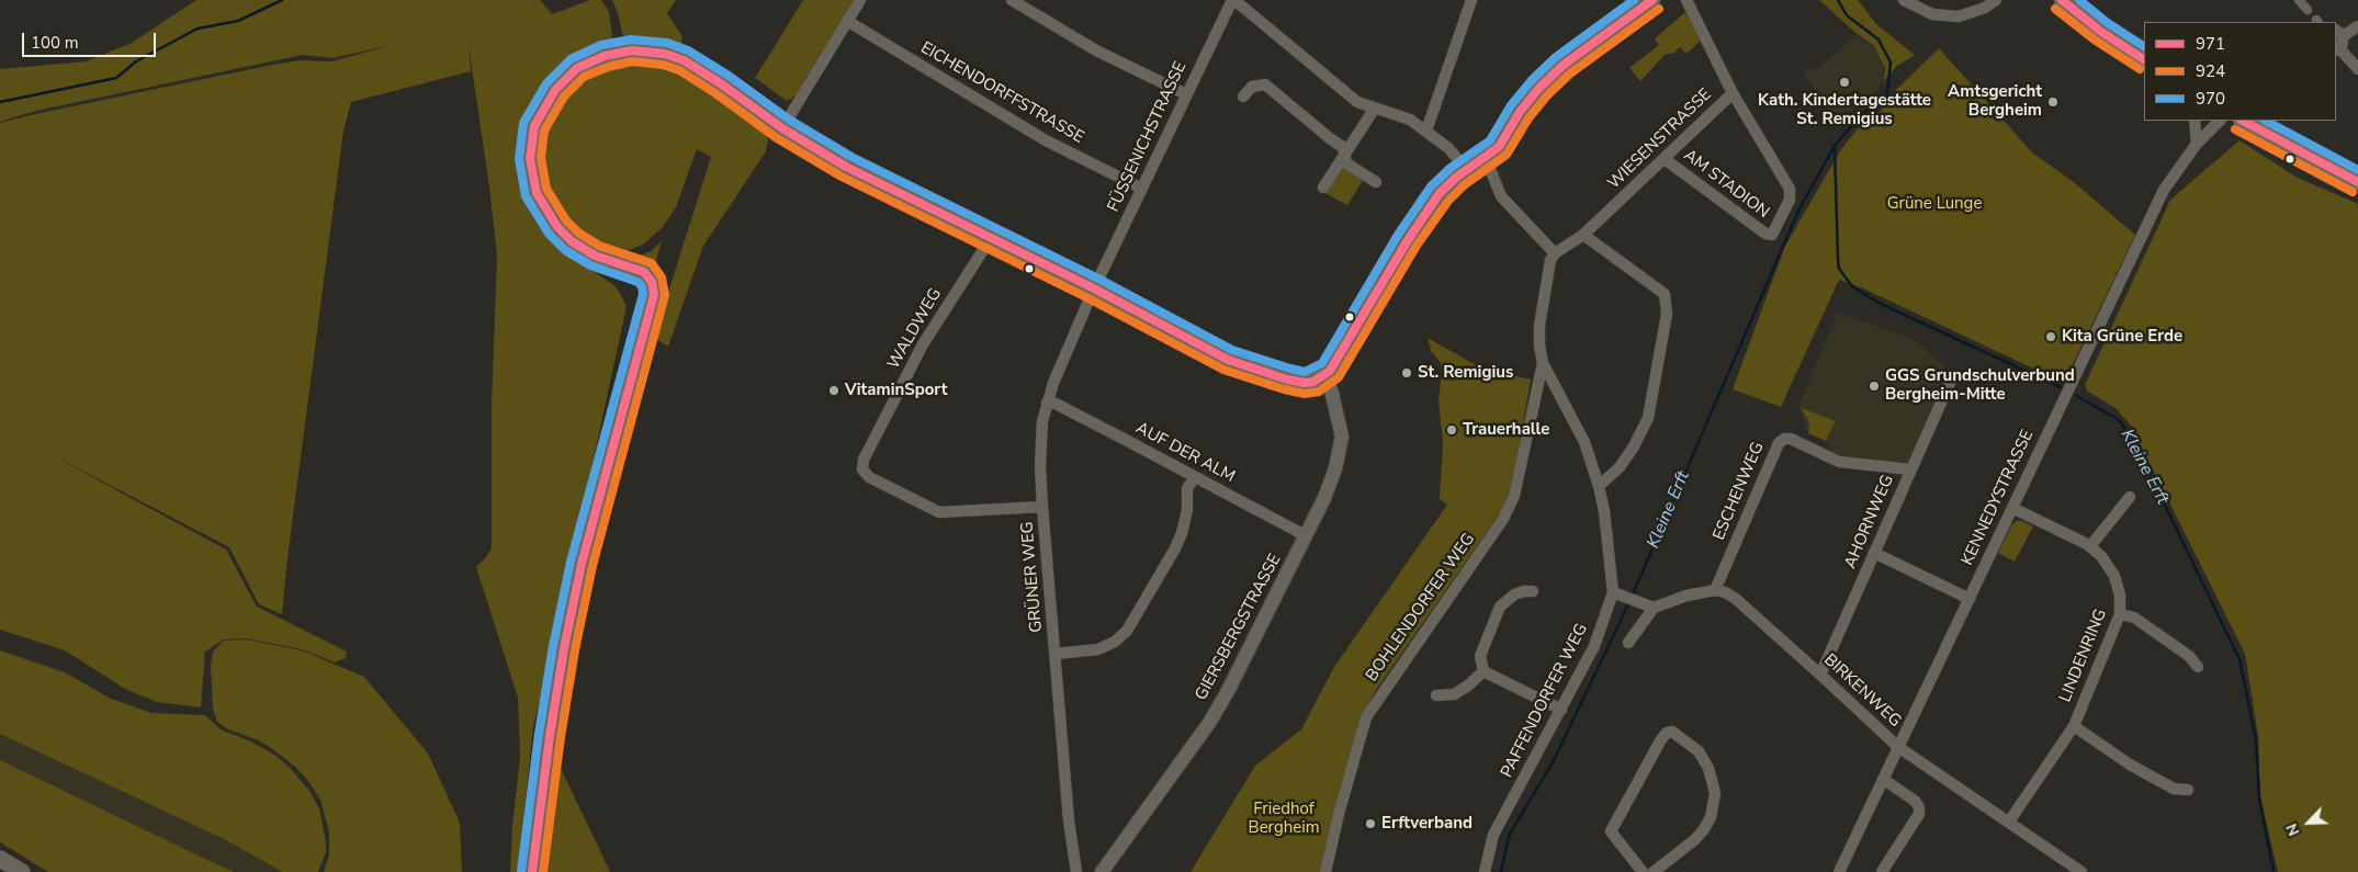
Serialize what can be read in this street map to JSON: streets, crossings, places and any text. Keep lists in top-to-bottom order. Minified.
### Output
{"streets":{"street":["EICHENDORFFSTRASSE","FÜSSENICHSTRASSE","WIESENSTRASSE","AM STADION","WALDWEG","AUF DER ALM","ESCHENWEG","KENNEDYSTRASSE","AHORNWEG","GRÜNER WEG","BOHLENDORFER WEG","GIERSBERGSTRASSE","LINDENRING","BIRKENWEG","PAFFENDORFER WEG"]},"crossings":[["EICHENDORFFSTRASSE","FÜSSENICHSTRASSE"],["FÜSSENICHSTRASSE","GRÜNER WEG"],["WIESENSTRASSE","AM STADION"],["WIESENSTRASSE","PAFFENDORFER WEG"],["WALDWEG","GRÜNER WEG"],["AUF DER ALM","GRÜNER WEG"],["AUF DER ALM","GIERSBERGSTRASSE"],["ESCHENWEG","AHORNWEG"],["ESCHENWEG","BIRKENWEG"],["KENNEDYSTRASSE","LINDENRING"],["KENNEDYSTRASSE","BIRKENWEG"],["AHORNWEG","BIRKENWEG"],["BOHLENDORFER WEG","PAFFENDORFER WEG"],["LINDENRING","BIRKENWEG"]],"water":["Kleine Erft"],"parks":["Grüne Lunge","Friedhof Bergheim"],"places":["Kath. Kindertagestätte St. Remigius","Amtsgericht Bergheim","Kita Grüne Erde","St. Remigius","GGS Grundschulverbund Bergheim-Mitte","VitaminSport","Trauerhalle","Erftverband"],"lines":["transit line 971","transit line 970","transit line 924"],"legend":["971","924","970"],"scale_bar":"100 m","north":"bottom left"}
